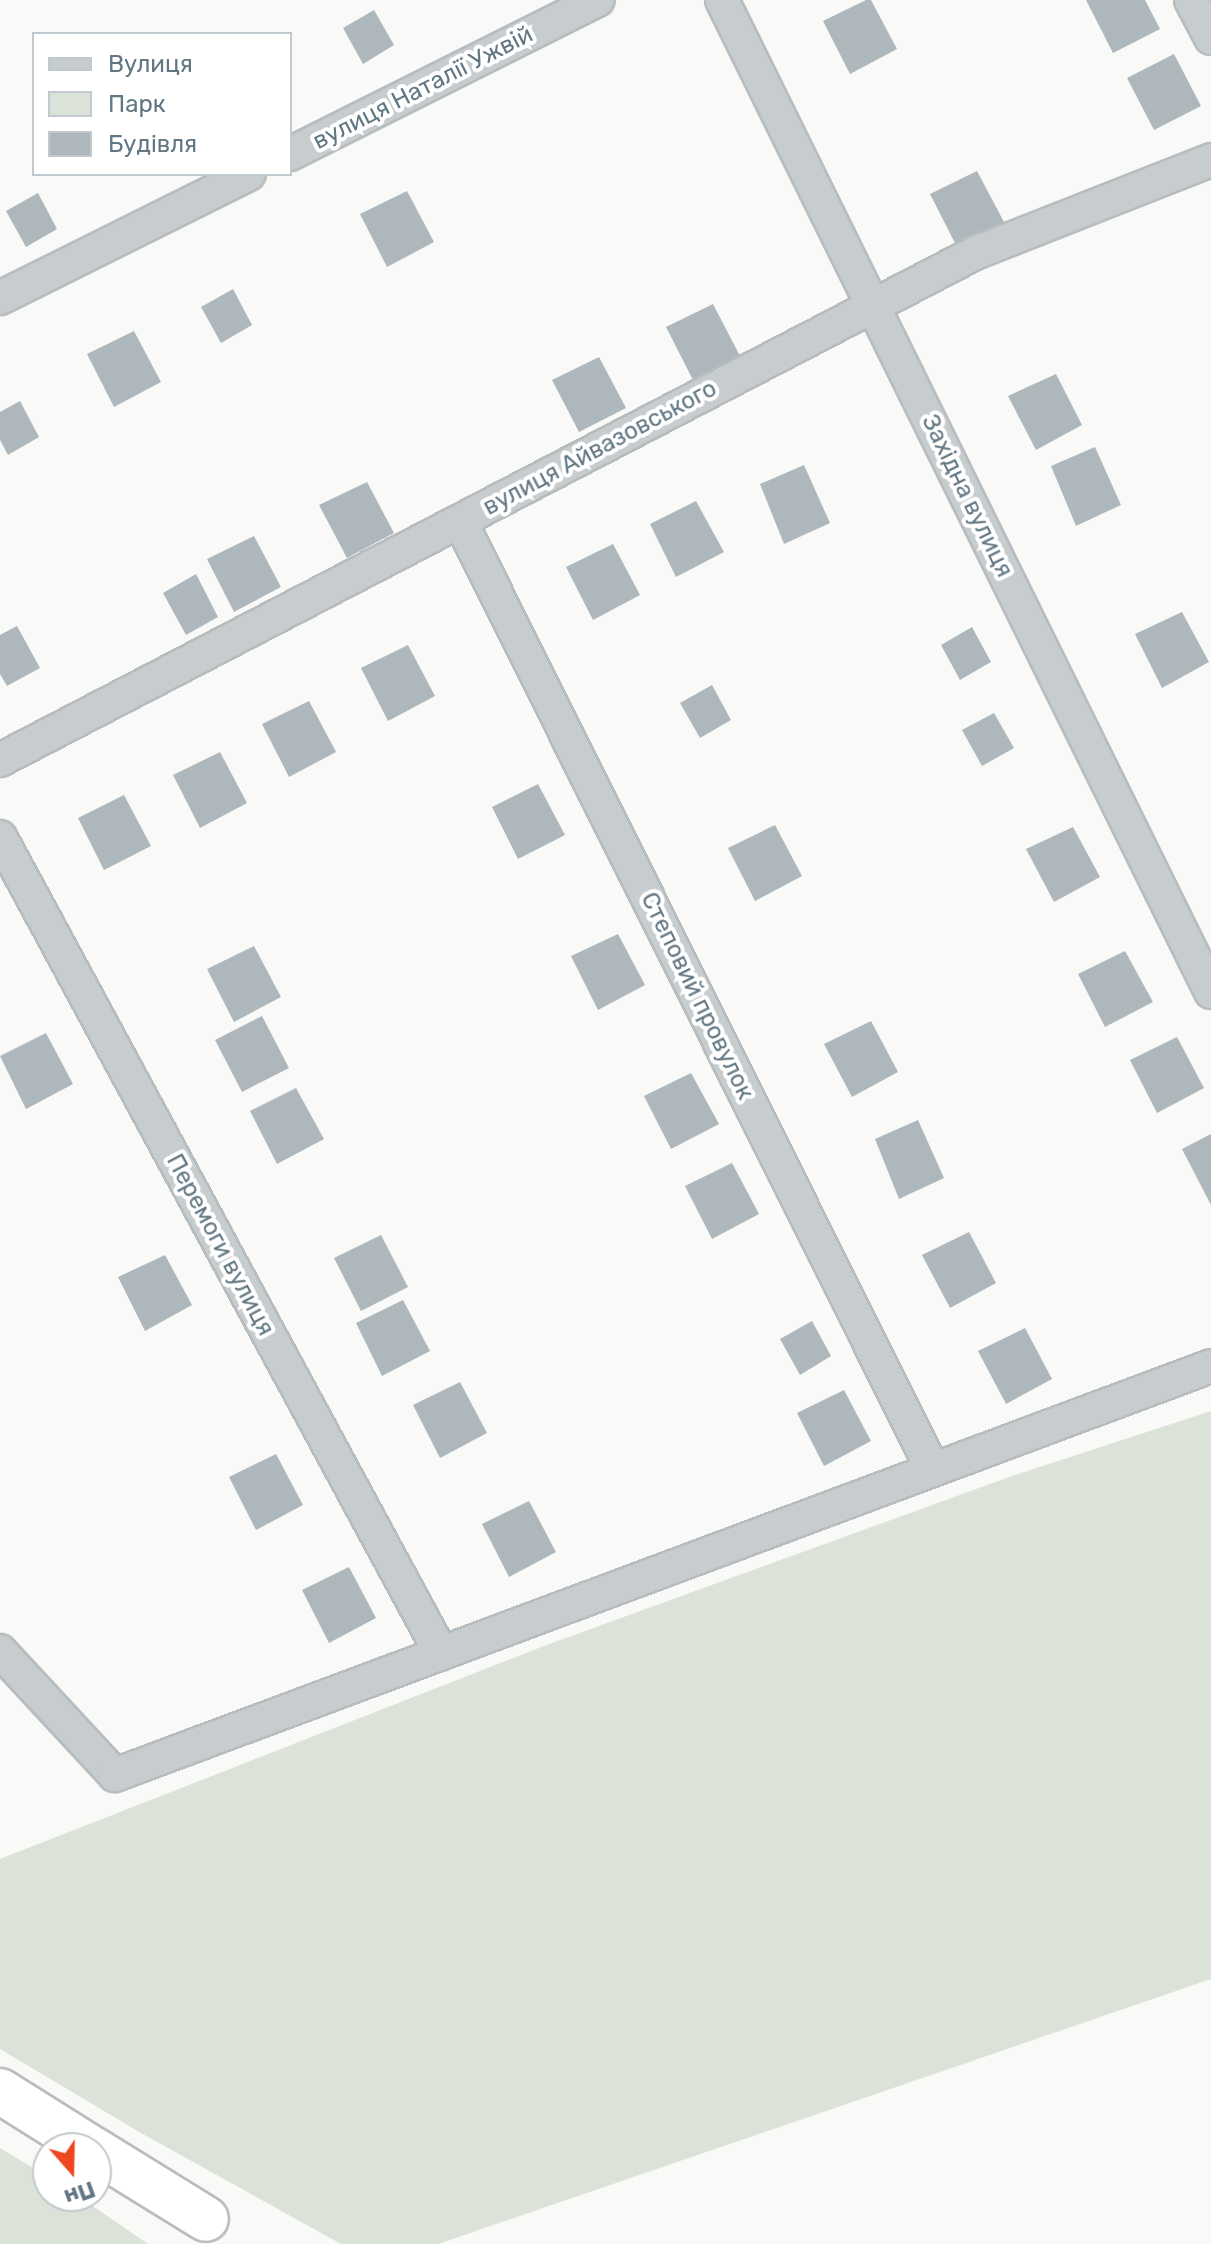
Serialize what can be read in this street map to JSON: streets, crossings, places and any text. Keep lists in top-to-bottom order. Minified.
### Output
{"streets":{"street":["вулиця Наталії Ужвій","вулиця Айвазовського","Західна вулиця","Степовий провулок","Перемоги вулиця"]},"crossings":[["вулиця Айвазовського","Західна вулиця"],["вулиця Айвазовського","Степовий провулок"]],"legend":["Вулиця","Парк","Будівля"],"north":"bottom"}
